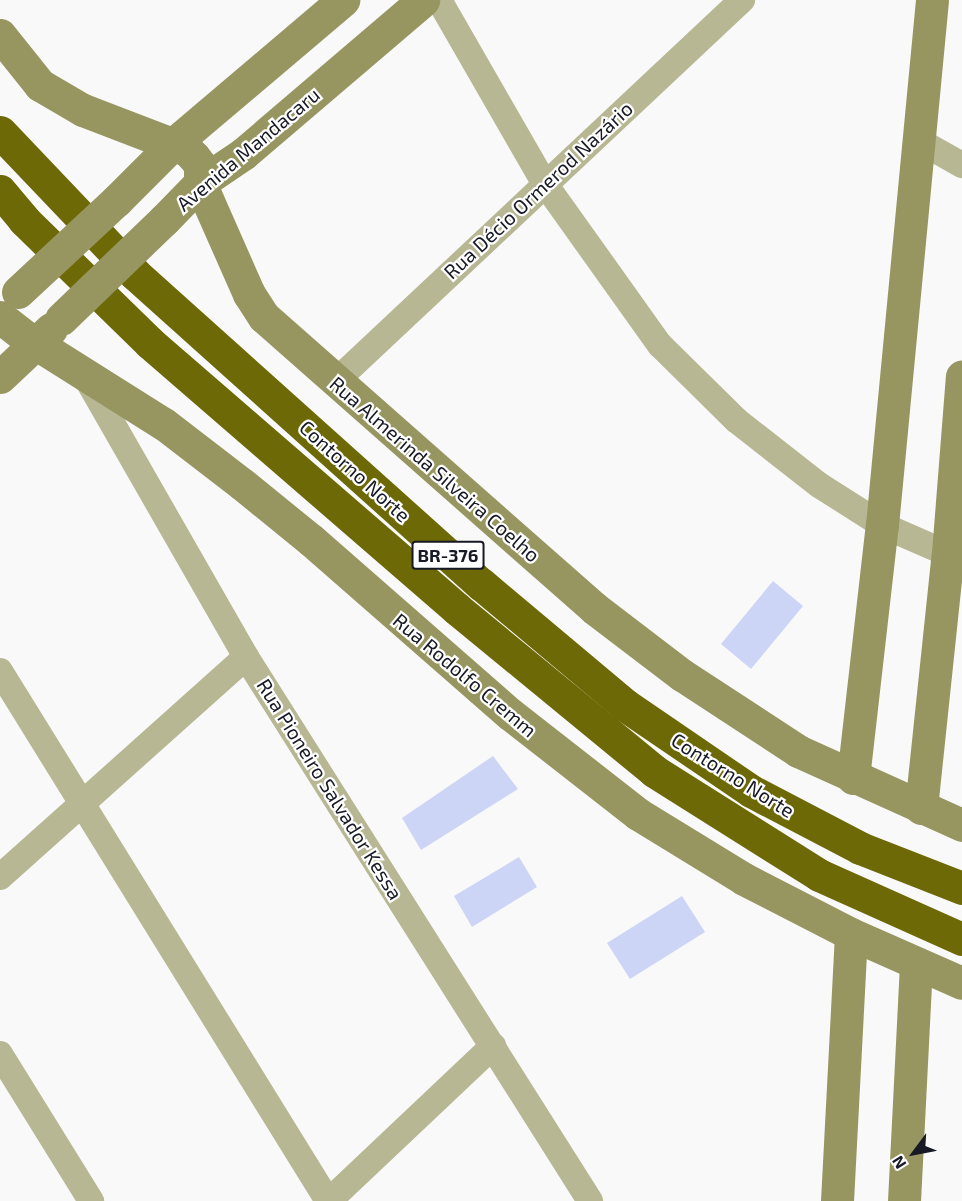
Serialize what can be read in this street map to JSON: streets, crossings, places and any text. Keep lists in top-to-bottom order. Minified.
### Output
{"streets":{"highway":["Contorno Norte","BR-376"],"street":["Avenida Mandacaru","Rua Décio Ormerod Nazário","Rua Almerinda Silveira Coelho","Rua Rodolfo Cremm","Rua Pioneiro Salvador Kessa"]},"crossings":[["Avenida Mandacaru","Rua Almerinda Silveira Coelho"],["Avenida Mandacaru","Rua Rodolfo Cremm"],["Rua Décio Ormerod Nazário","Rua Almerinda Silveira Coelho"],["Rua Rodolfo Cremm","Rua Pioneiro Salvador Kessa"]],"north":"bottom left"}
